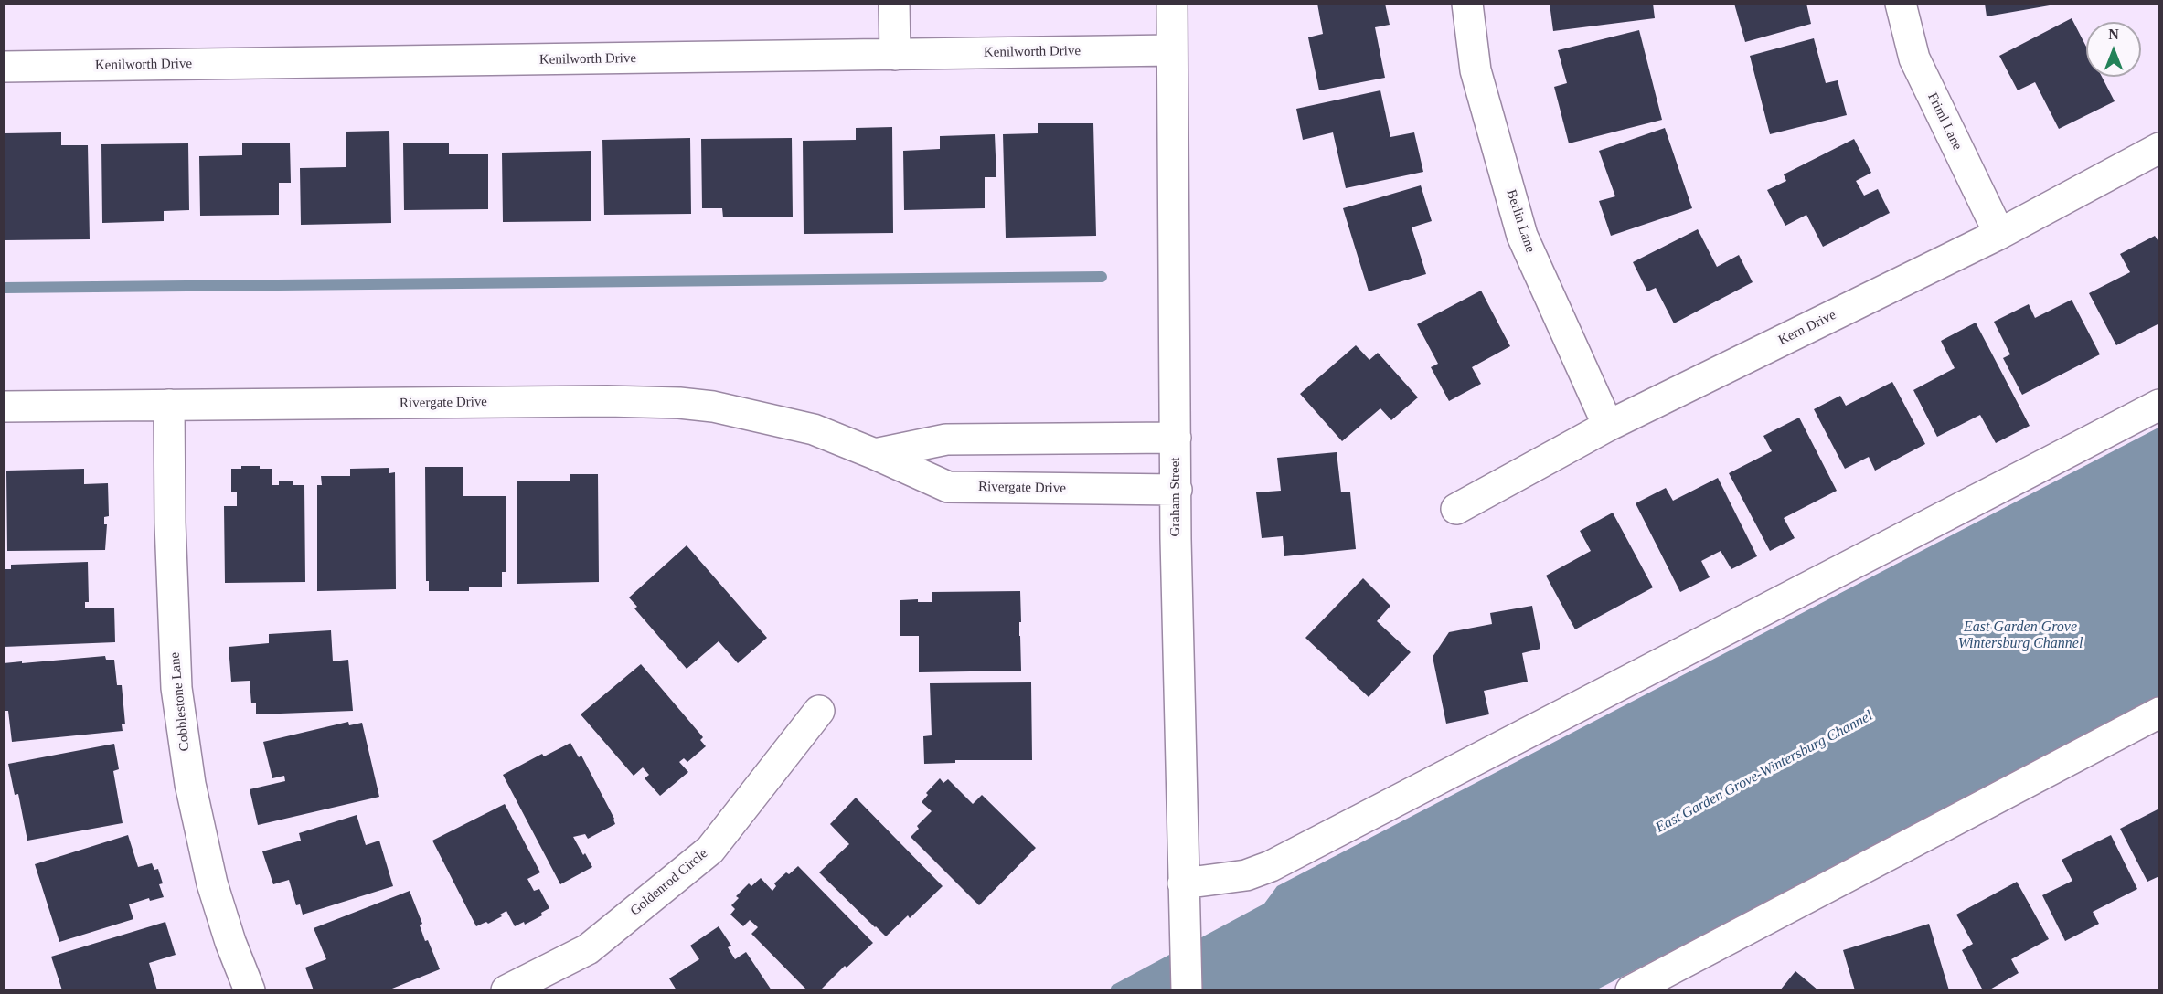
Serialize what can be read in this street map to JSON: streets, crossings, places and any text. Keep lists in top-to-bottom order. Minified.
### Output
{"streets":{"street":["Kenilworth Drive","Friml Lane","Berlin Lane","Kern Drive","Rivergate Drive","Graham Street","Cobblestone Lane","Goldenrod Circle"]},"crossings":[["Kenilworth Drive","Graham Street"],["Friml Lane","Kern Drive"],["Berlin Lane","Kern Drive"],["Rivergate Drive","Graham Street"],["Rivergate Drive","Cobblestone Lane"]],"water":["East Garden Grove Wintersburg Channel","East Garden Grove-Wintersburg Channel"],"north":"top"}
